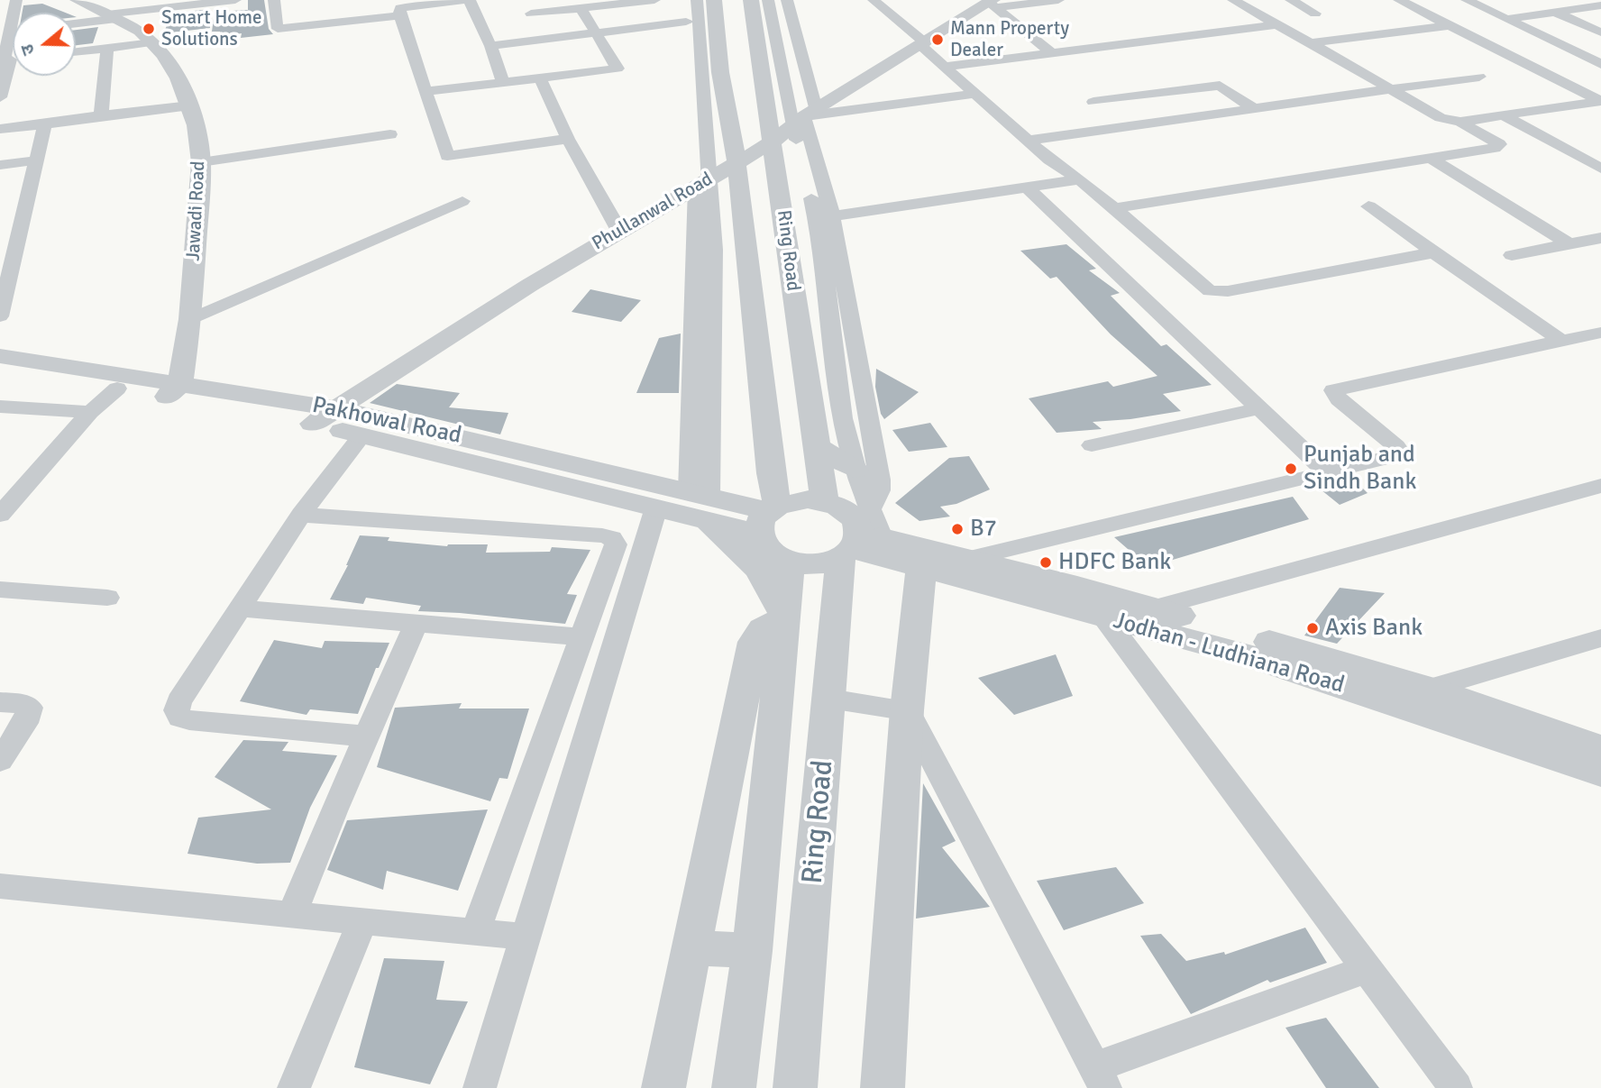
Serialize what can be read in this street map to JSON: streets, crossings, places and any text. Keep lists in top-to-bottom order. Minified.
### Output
{"streets":{"street":["Jawadi Road","Phullanwal Road","Ring Road","Pakhowal Road","Jodhan - Ludhiana Road"]},"crossings":[["Jawadi Road","Pakhowal Road"],["Phullanwal Road","Ring Road"],["Phullanwal Road","Pakhowal Road"],["Ring Road","Jodhan - Ludhiana Road"]],"places":["Smart Home Solutions","Mann Property Dealer","Punjab and Sindh Bank","B7","HDFC Bank","Axis Bank"],"north":"left"}
